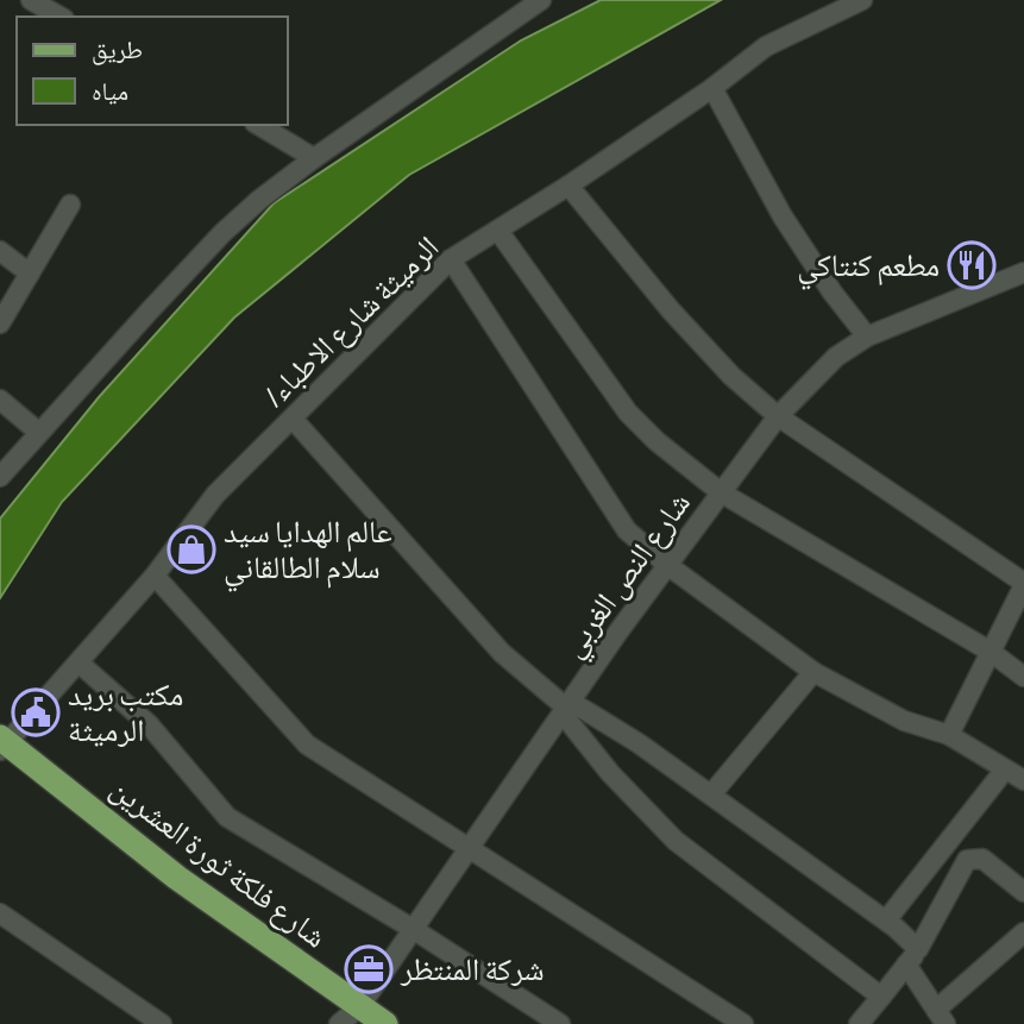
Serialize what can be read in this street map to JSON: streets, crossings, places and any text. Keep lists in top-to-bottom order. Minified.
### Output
{"streets":{"main road":["شارع فلكة ثورة العشرين"],"street":["/الرميثة شارع الاطباء","شارع النص الغربي"]},"crossings":[["/الرميثة شارع الاطباء","شارع فلكة ثورة العشرين"],["شارع النص الغربي","شارع فلكة ثورة العشرين"]],"places":{"restaurant":["مطعم كنتاكي"],"shop":["عالم الهدايا سيد سلام الطالقاني"],"public building":["مكتب بريد الرميثة"],"office":["شركة المنتظر"]},"legend":["طريق","مياه"]}
